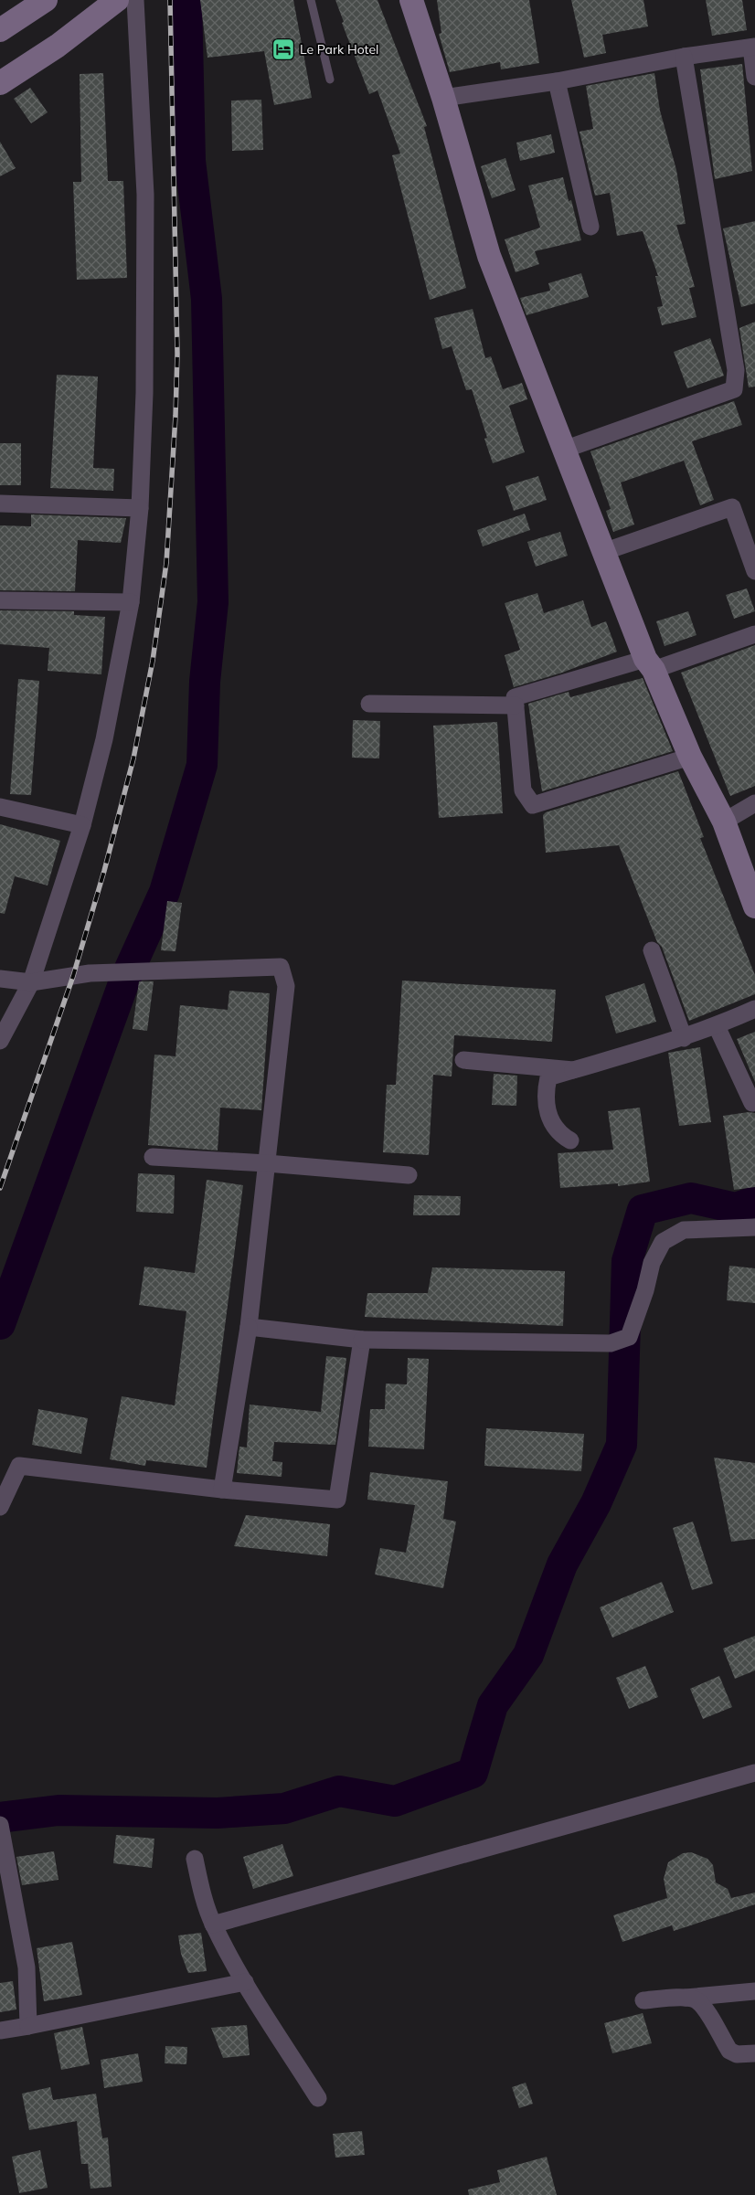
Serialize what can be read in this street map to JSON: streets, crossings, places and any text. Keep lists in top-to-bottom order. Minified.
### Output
{"places":{"hotel":["Le Park Hotel"]}}
